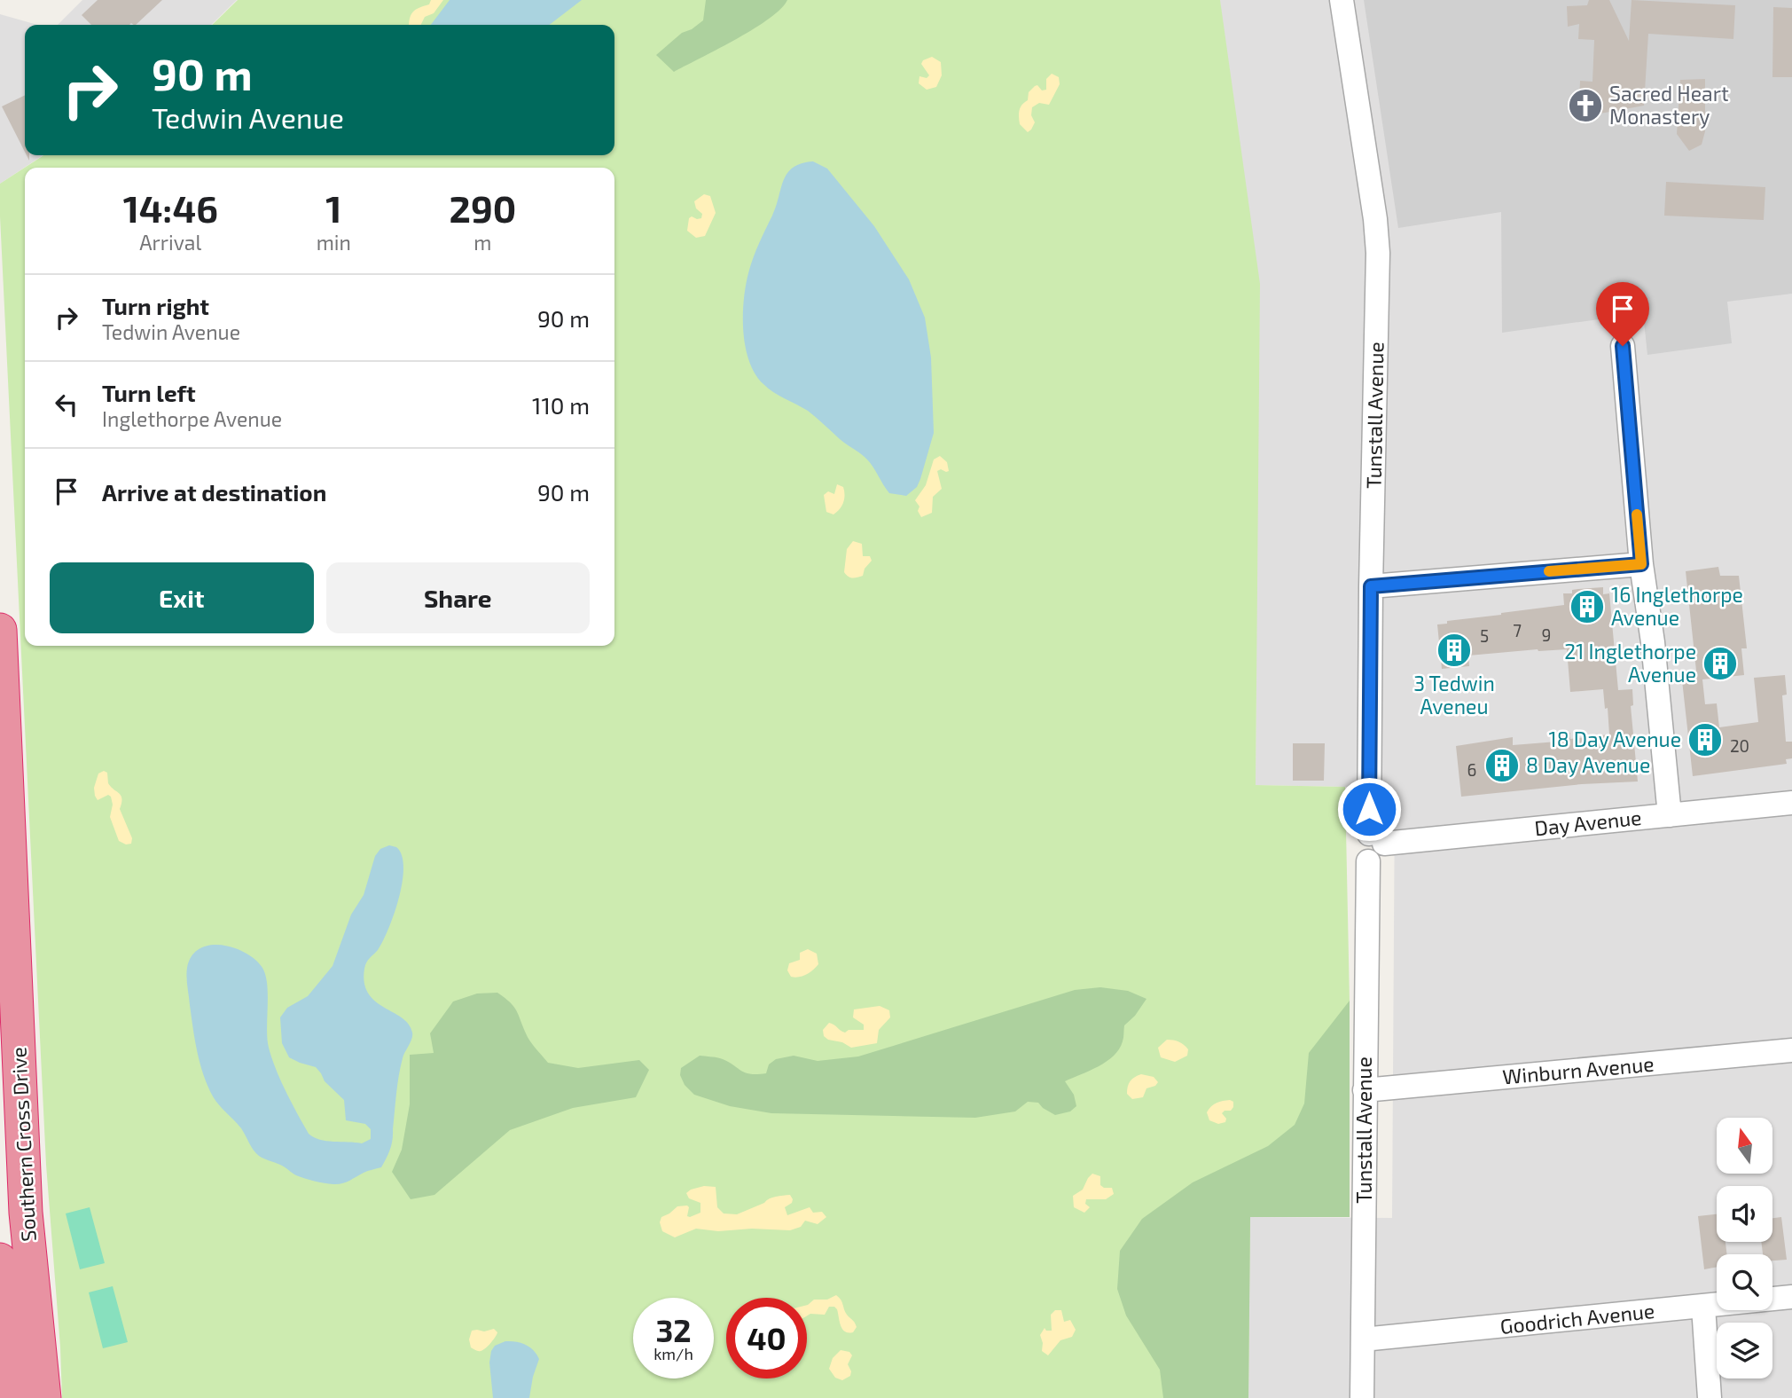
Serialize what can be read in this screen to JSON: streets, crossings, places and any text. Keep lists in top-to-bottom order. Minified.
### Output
{"streets":{"highway":["Southern Cross Drive"],"street":["Tunstall Avenue","Day Avenue","Winburn Avenue","Goodrich Avenue"]},"crossings":[["Tunstall Avenue","Day Avenue"],["Tunstall Avenue","Winburn Avenue"],["Tunstall Avenue","Goodrich Avenue"]],"places":{"church":["Sacred Heart Monastery"],"building":["16 Inglethorpe Avenue","3 Tedwin Aveneu","21 Inglethorpe Avenue","18 Day Avenue","8 Day Avenue"]},"house_numbers":["7","9","5","20","6"],"north":"top","page":{"turn":["90 m","Tedwin Avenue"],"eta":["14:46","Arrival","1","min","290","m"],"list":[{"name":"Turn right","note":"Tedwin Avenue","value":"90 m"},{"name":"Turn left","note":"Inglethorpe Avenue","value":"110 m"},{"name":"Arrive at destination","value":"90 m"}],"buttons":["Exit","Share"],"speed":"32 km/h","limit":"40"}}
